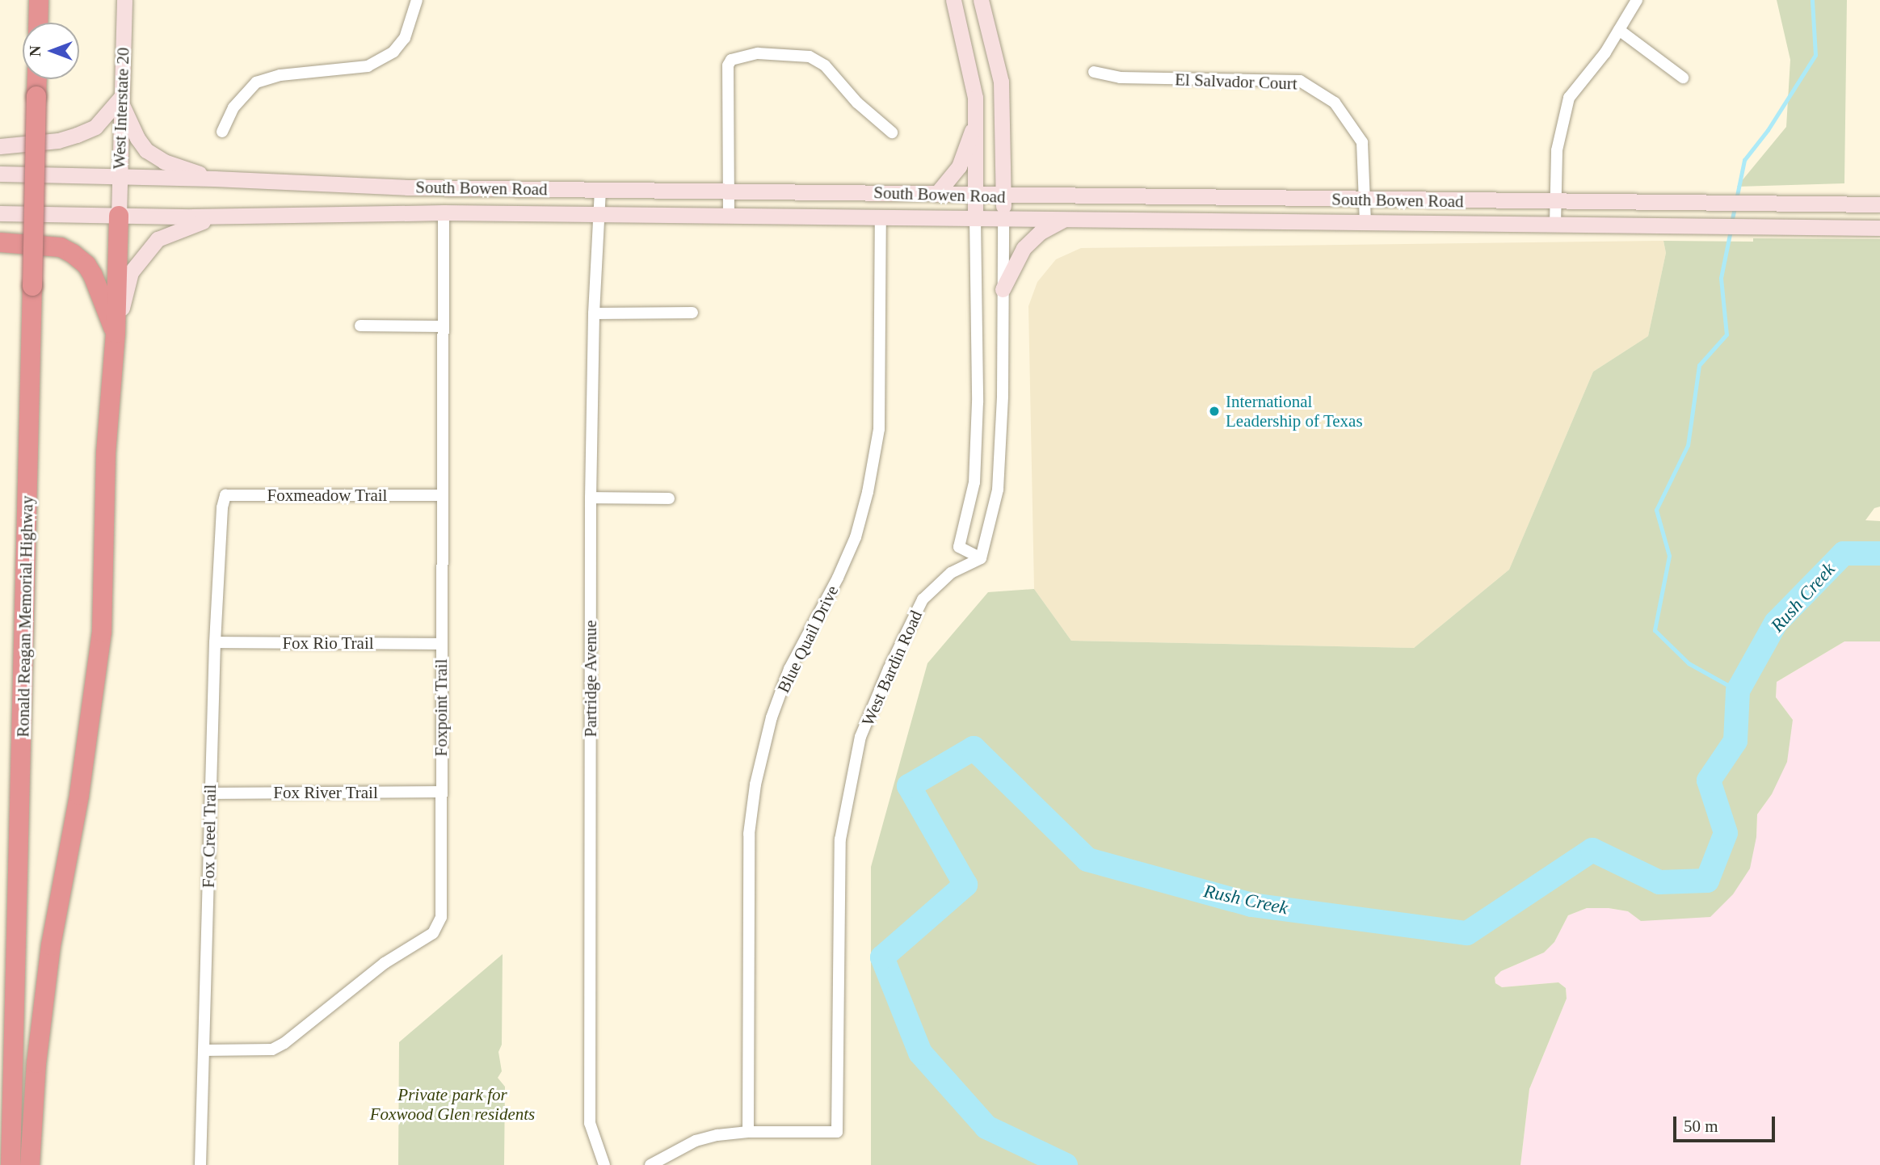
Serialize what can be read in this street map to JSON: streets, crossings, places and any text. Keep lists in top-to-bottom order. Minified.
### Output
{"streets":{"highway":["Ronald Reagan Memorial Highway"],"main road":["West Interstate 20","South Bowen Road"],"street":["El Salvador Court","Foxmeadow Trail","Blue Quail Drive","Fox Rio Trail","West Bardin Road","Partridge Avenue","Foxpoint Trail","Fox River Trail","Fox Creel Trail"]},"crossings":[["El Salvador Court","South Bowen Road"],["West Interstate 20","South Bowen Road"],["South Bowen Road","Blue Quail Drive"],["South Bowen Road","Partridge Avenue"],["South Bowen Road","Foxpoint Trail"],["Foxmeadow Trail","Foxpoint Trail"],["Foxmeadow Trail","Fox Creel Trail"],["Blue Quail Drive","West Bardin Road"],["Fox Rio Trail","Foxpoint Trail"],["Fox Rio Trail","Fox Creel Trail"],["Foxpoint Trail","Fox River Trail"],["Foxpoint Trail","Fox Creel Trail"],["Fox River Trail","Fox Creel Trail"]],"water":["Rush Creek"],"parks":["Private park for Foxwood Glen residents"],"places":["International Leadership of Texas"],"scale_bar":"50 m","north":"left"}
